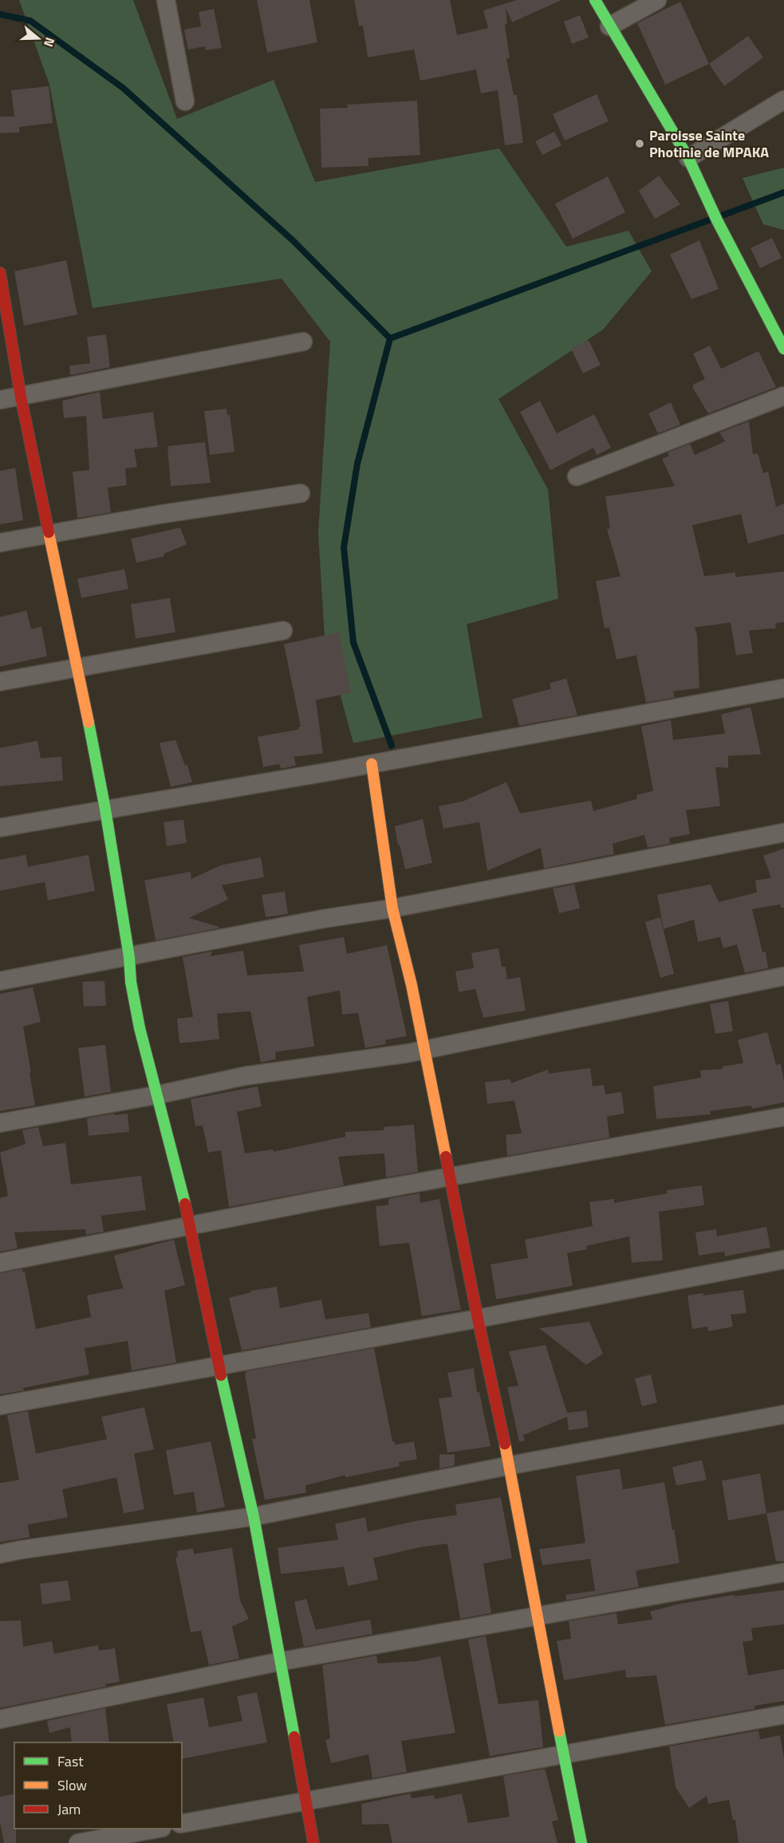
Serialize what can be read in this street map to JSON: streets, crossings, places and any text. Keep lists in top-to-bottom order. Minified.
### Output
{"places":["Paroisse Sainte Photinie de MPAKA"],"legend":["Fast","Slow","Jam"],"north":"right"}
